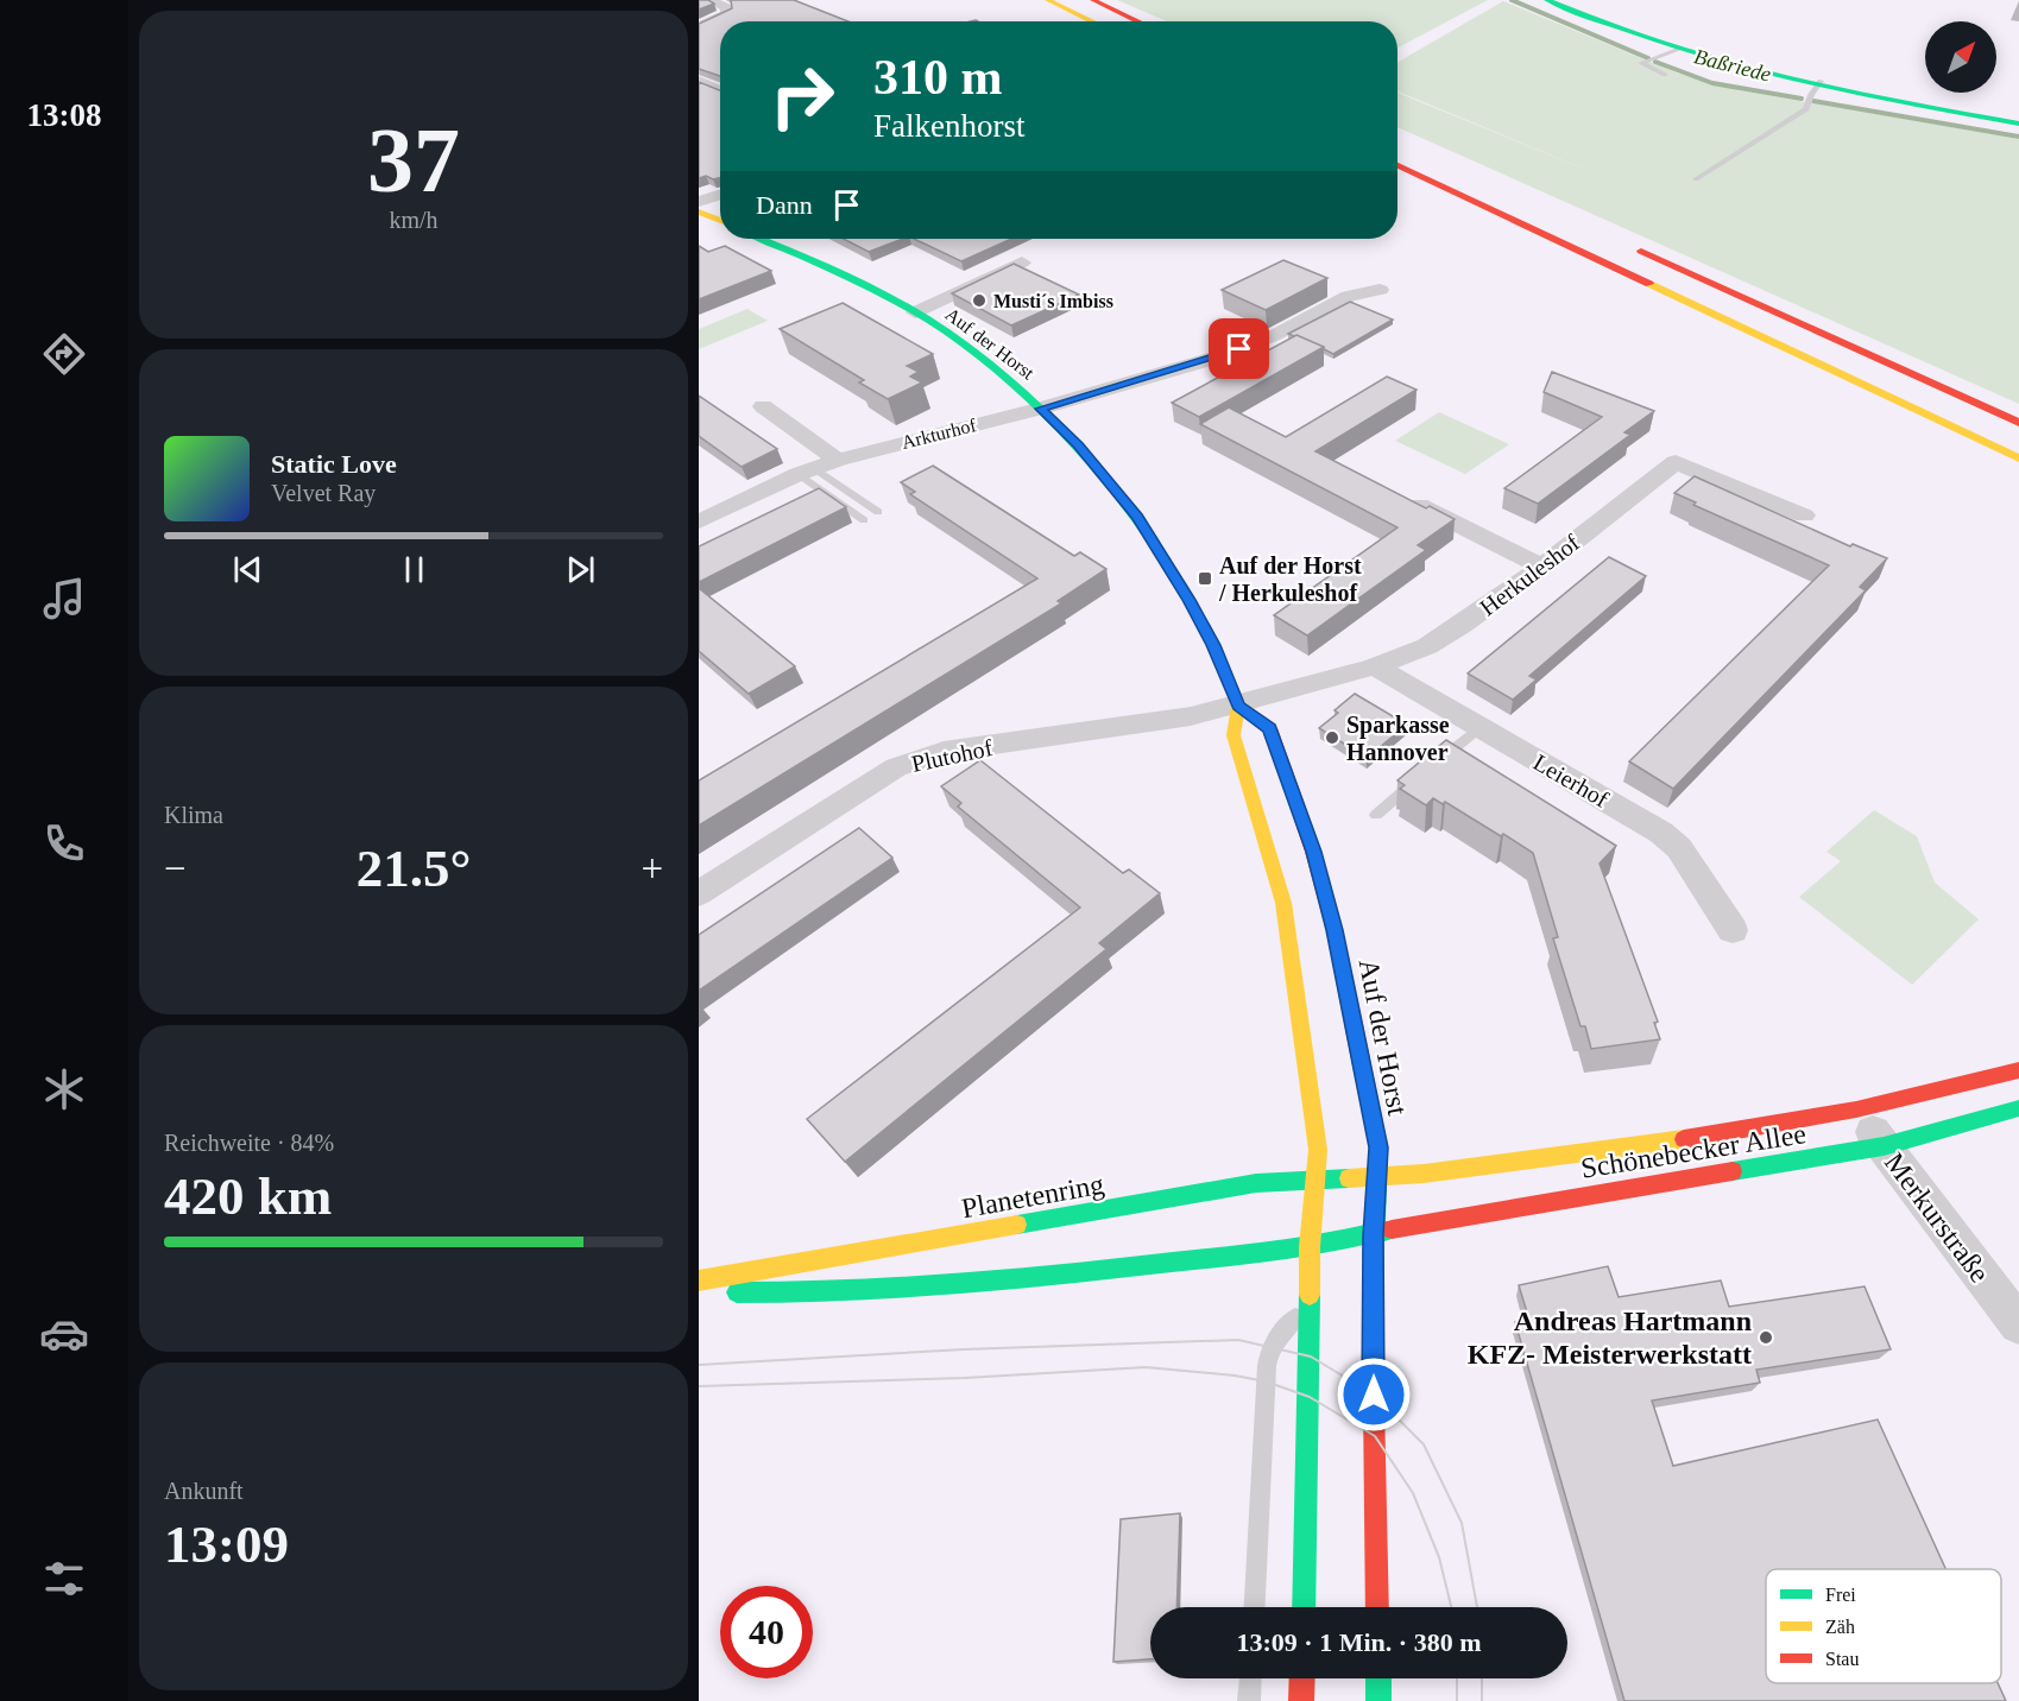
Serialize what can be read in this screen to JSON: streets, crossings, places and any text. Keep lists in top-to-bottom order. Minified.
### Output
{"streets":{"main road":["Auf der Horst","Schönebecker Allee","Planetenring"],"street":["Arkturhof","Herkuleshof","Plutohof","Leierhof","Merkurstraße"]},"crossings":[["Auf der Horst","Arkturhof"],["Auf der Horst","Herkuleshof"],["Auf der Horst","Plutohof"],["Auf der Horst","Schönebecker Allee"],["Auf der Horst","Planetenring"],["Herkuleshof","Plutohof"],["Herkuleshof","Leierhof"],["Schönebecker Allee","Planetenring"],["Schönebecker Allee","Merkurstraße"]],"water":["Baßriede"],"places":{"other":["Musti´s Imbiss","Sparkasse Hannover","Andreas Hartmann KFZ- Meisterwerkstatt"],"transit":["Auf der Horst / Herkuleshof"]},"legend":["Frei","Zäh","Stau"],"north":"top right","page":{"tabs":"13:08","tile":[["37","km/h"],"Klima",["Reichweite · 84%","420 km"],["Ankunft","13:09"]],"turn":["310 m","Falkenhorst"],"then":"Dann","song":["Static Love","Velvet Ray"],"heat":["−","21.5°","+"],"limit":"40","trip":"13:09 · 1 Min. · 380 m"}}
